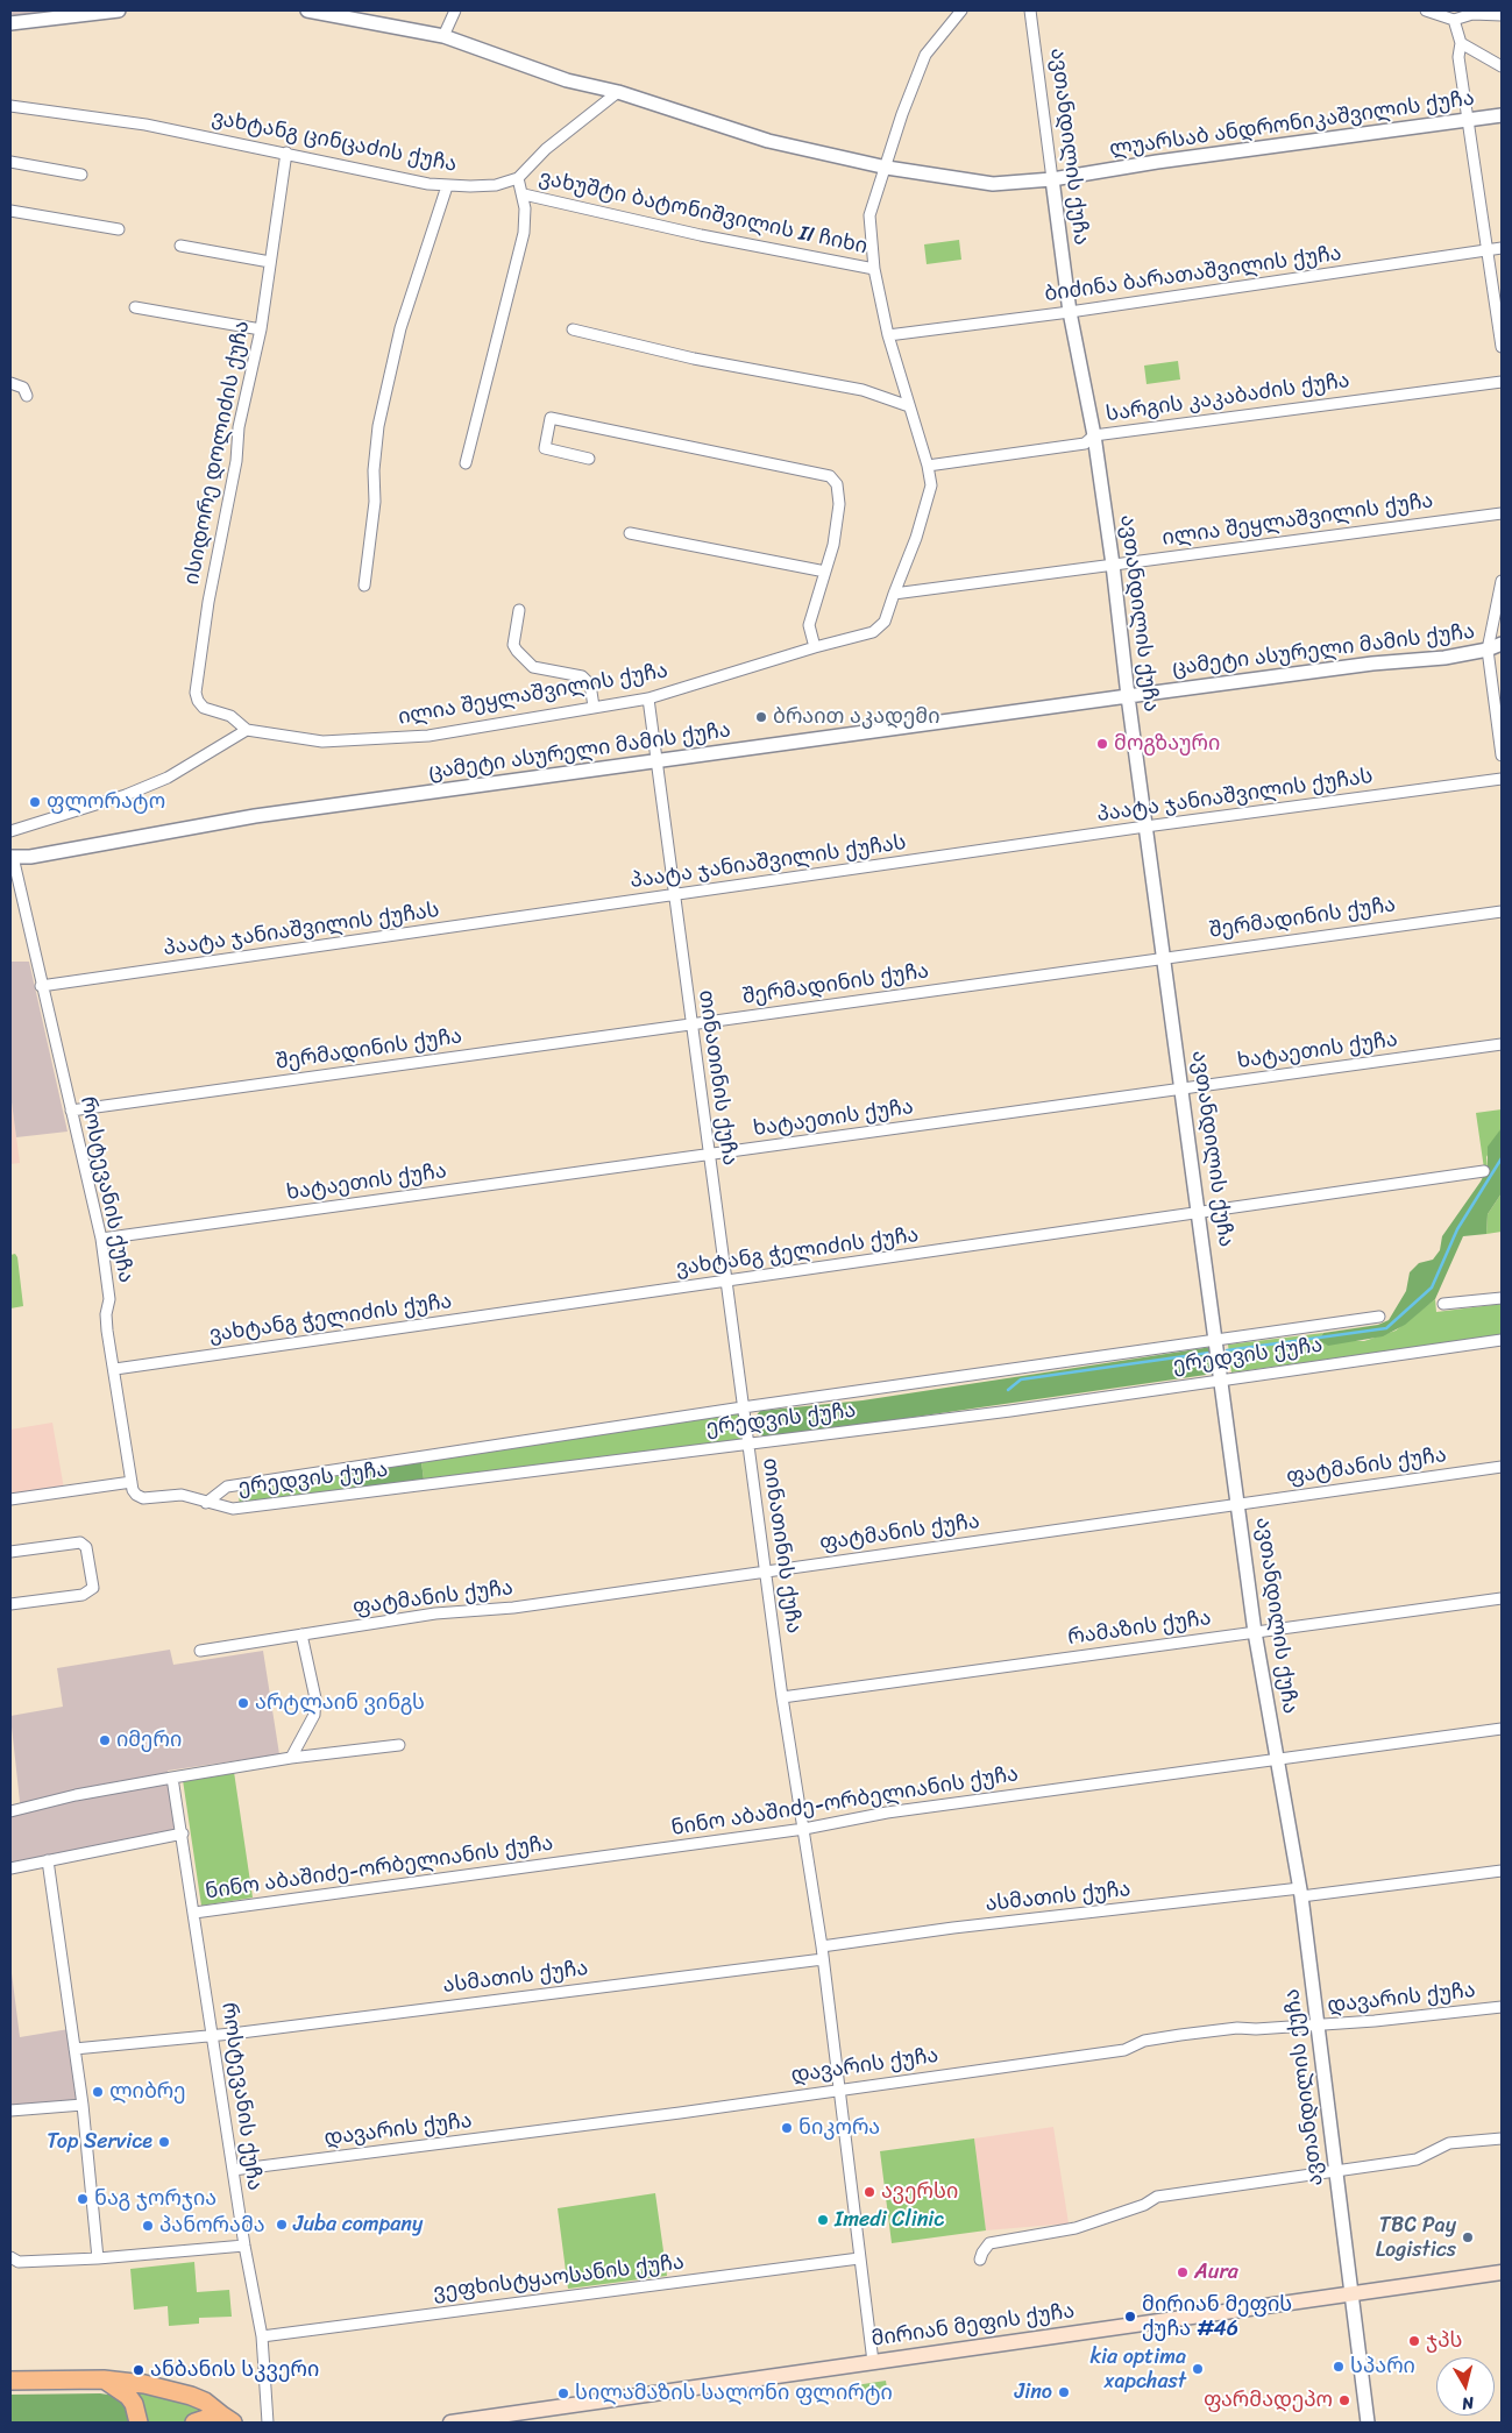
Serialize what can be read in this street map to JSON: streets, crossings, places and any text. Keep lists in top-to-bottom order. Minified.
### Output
{"streets":{"main road":["მირიან მეფის ქუჩა"],"street":["ლუარსაბ ანდრონიკაშვილის ქუჩა","ვახტანგ ცინცაძის ქუჩა","ავთანდილის ქუჩა","ვახუშტი ბატონიშვილის II ჩიხი","ბიძინა ბარათაშვილის ქუჩა","სარგის კაკაბაძის ქუჩა","ისიდორე დოლიძის ქუჩა","ილია შეყლაშვილის ქუჩა","ცამეტი ასურელი მამის ქუჩა","პაატა ჯანიაშვილის ქუჩას","შერმადინის ქუჩა","ხატაეთის ქუჩა","თინათინის ქუჩა","როსტევანის ქუჩა","ვახტანგ ჭელიძის ქუჩა","ერედვის ქუჩა","ფატმანის ქუჩა","რამაზის ქუჩა","ნინო აბაშიძე-ორბელიანის ქუჩა","ასმათის ქუჩა","დავარის ქუჩა","ვეფხისტყაოსანის ქუჩა"]},"crossings":[["ლუარსაბ ანდრონიკაშვილის ქუჩა","ვახტანგ ცინცაძის ქუჩა"],["ლუარსაბ ანდრონიკაშვილის ქუჩა","ავთანდილის ქუჩა"],["ვახტანგ ცინცაძის ქუჩა","ისიდორე დოლიძის ქუჩა"],["ავთანდილის ქუჩა","ბიძინა ბარათაშვილის ქუჩა"],["ავთანდილის ქუჩა","სარგის კაკაბაძის ქუჩა"],["ავთანდილის ქუჩა","ილია შეყლაშვილის ქუჩა"],["ავთანდილის ქუჩა","ცამეტი ასურელი მამის ქუჩა"],["ავთანდილის ქუჩა","პაატა ჯანიაშვილის ქუჩას"],["ავთანდილის ქუჩა","შერმადინის ქუჩა"],["ავთანდილის ქუჩა","ხატაეთის ქუჩა"],["ავთანდილის ქუჩა","ვახტანგ ჭელიძის ქუჩა"],["ავთანდილის ქუჩა","ერედვის ქუჩა"],["ავთანდილის ქუჩა","ფატმანის ქუჩა"],["ავთანდილის ქუჩა","რამაზის ქუჩა"],["ავთანდილის ქუჩა","ნინო აბაშიძე-ორბელიანის ქუჩა"],["ავთანდილის ქუჩა","ასმათის ქუჩა"],["ავთანდილის ქუჩა","დავარის ქუჩა"],["ავთანდილის ქუჩა","მირიან მეფის ქუჩა"],["ისიდორე დოლიძის ქუჩა","ილია შეყლაშვილის ქუჩა"],["ილია შეყლაშვილის ქუჩა","თინათინის ქუჩა"],["ცამეტი ასურელი მამის ქუჩა","თინათინის ქუჩა"],["ცამეტი ასურელი მამის ქუჩა","როსტევანის ქუჩა"],["პაატა ჯანიაშვილის ქუჩას","თინათინის ქუჩა"],["პაატა ჯანიაშვილის ქუჩას","როსტევანის ქუჩა"],["შერმადინის ქუჩა","თინათინის ქუჩა"],["შერმადინის ქუჩა","როსტევანის ქუჩა"],["ხატაეთის ქუჩა","თინათინის ქუჩა"],["ხატაეთის ქუჩა","როსტევანის ქუჩა"],["თინათინის ქუჩა","ვახტანგ ჭელიძის ქუჩა"],["თინათინის ქუჩა","ერედვის ქუჩა"],["თინათინის ქუჩა","ფატმანის ქუჩა"],["თინათინის ქუჩა","რამაზის ქუჩა"],["თინათინის ქუჩა","ნინო აბაშიძე-ორბელიანის ქუჩა"],["თინათინის ქუჩა","ასმათის ქუჩა"],["თინათინის ქუჩა","დავარის ქუჩა"],["თინათინის ქუჩა","ვეფხისტყაოსანის ქუჩა"],["თინათინის ქუჩა","მირიან მეფის ქუჩა"],["როსტევანის ქუჩა","ვახტანგ ჭელიძის ქუჩა"],["როსტევანის ქუჩა","ნინო აბაშიძე-ორბელიანის ქუჩა"],["როსტევანის ქუჩა","ასმათის ქუჩა"],["როსტევანის ქუჩა","დავარის ქუჩა"],["როსტევანის ქუჩა","ვეფხისტყაოსანის ქუჩა"]],"places":["ბრაით აკადემი","მოგზაური","ფლორატო","არტლაინ ვინგს","იმერი","ლიბრე","ნიკორა","Top Service","ავერსი","ნაგ ჯორჯია","Imedi Clinic","Juba company","პანორამა","TBC Pay Logistics","Aura","მირიან მეფის ქუჩა #46","ჯპს","სპარი","kia optima xapchast","ანბანის სკვერი","Jino","სილამაზის სალონი ფლირტი","ფარმადეპო"],"north":"bottom"}
